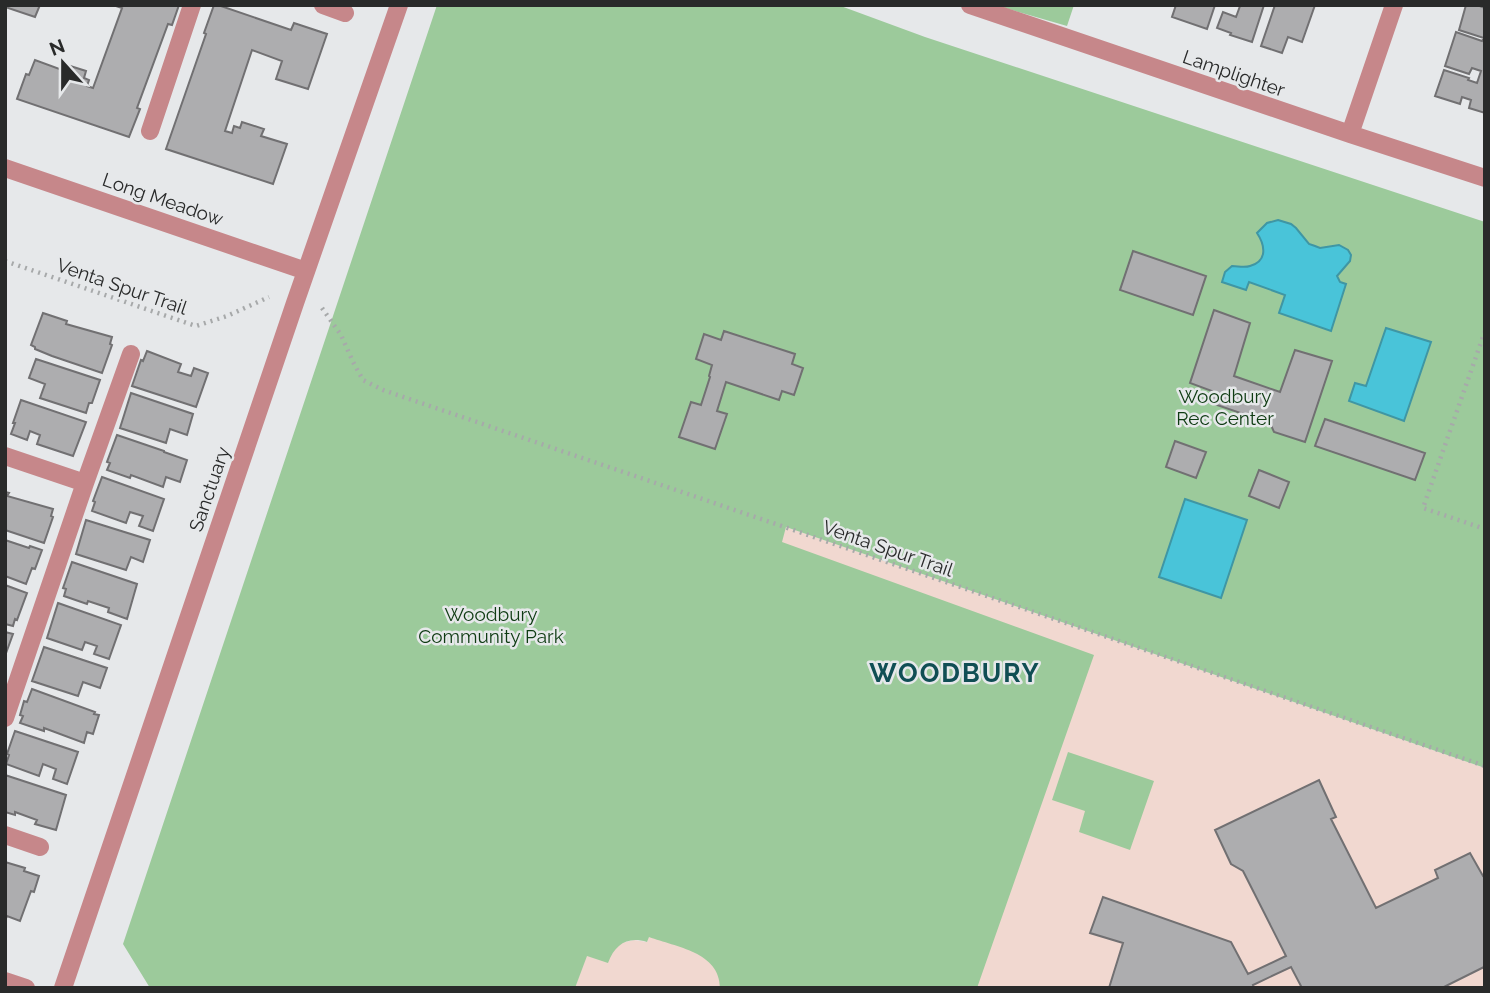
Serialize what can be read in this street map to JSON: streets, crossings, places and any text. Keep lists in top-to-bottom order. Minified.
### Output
{"streets":{"street":["Lamplighter","Long Meadow","Sanctuary"],"path":["Venta Spur Trail"]},"crossings":[["Long Meadow","Sanctuary"]],"districts":["WOODBURY"],"parks":["Woodbury Rec Center","Woodbury Community Park"],"north":"top"}
